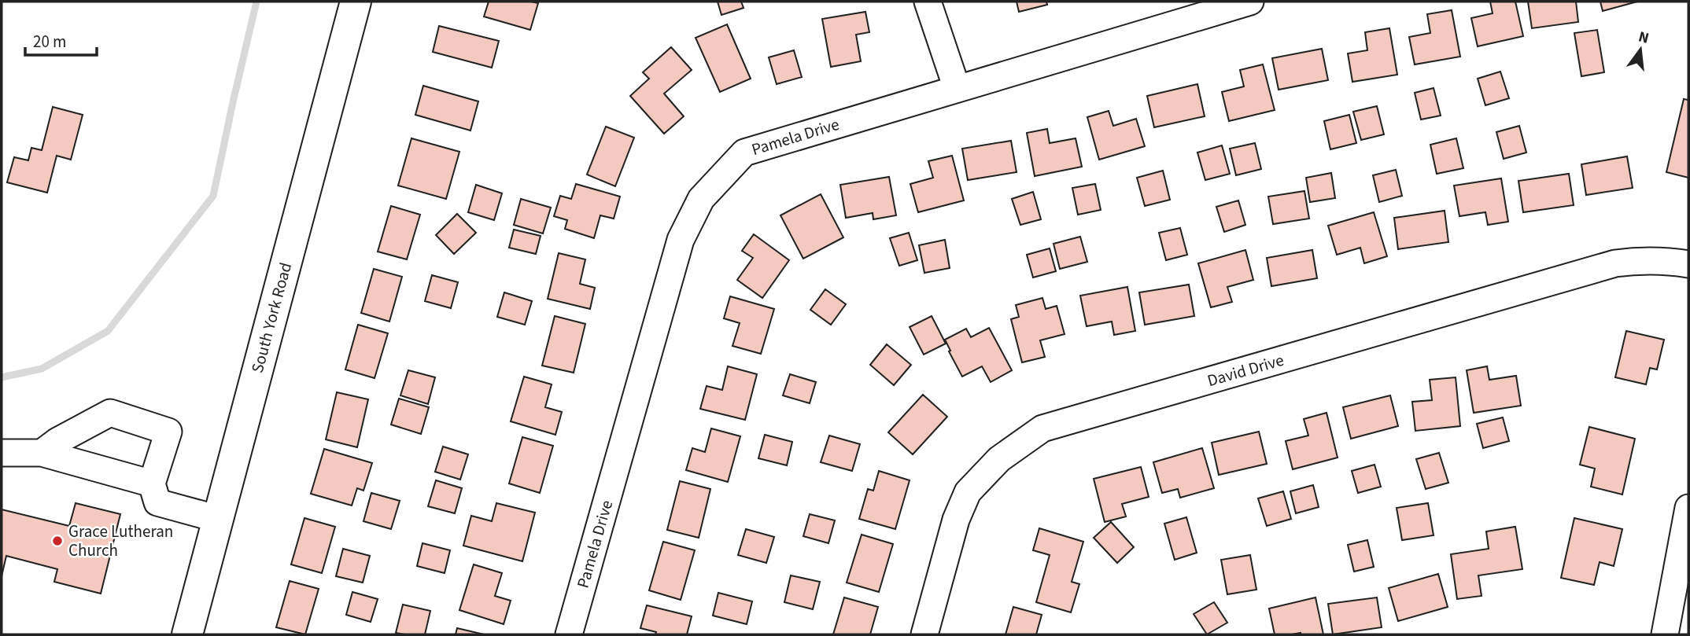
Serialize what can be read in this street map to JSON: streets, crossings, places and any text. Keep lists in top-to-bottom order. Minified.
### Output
{"streets":{"main road":["South York Road"],"street":["Pamela Drive","David Drive"]},"places":["Grace Lutheran Church"],"scale_bar":"20 m","north":"top"}
